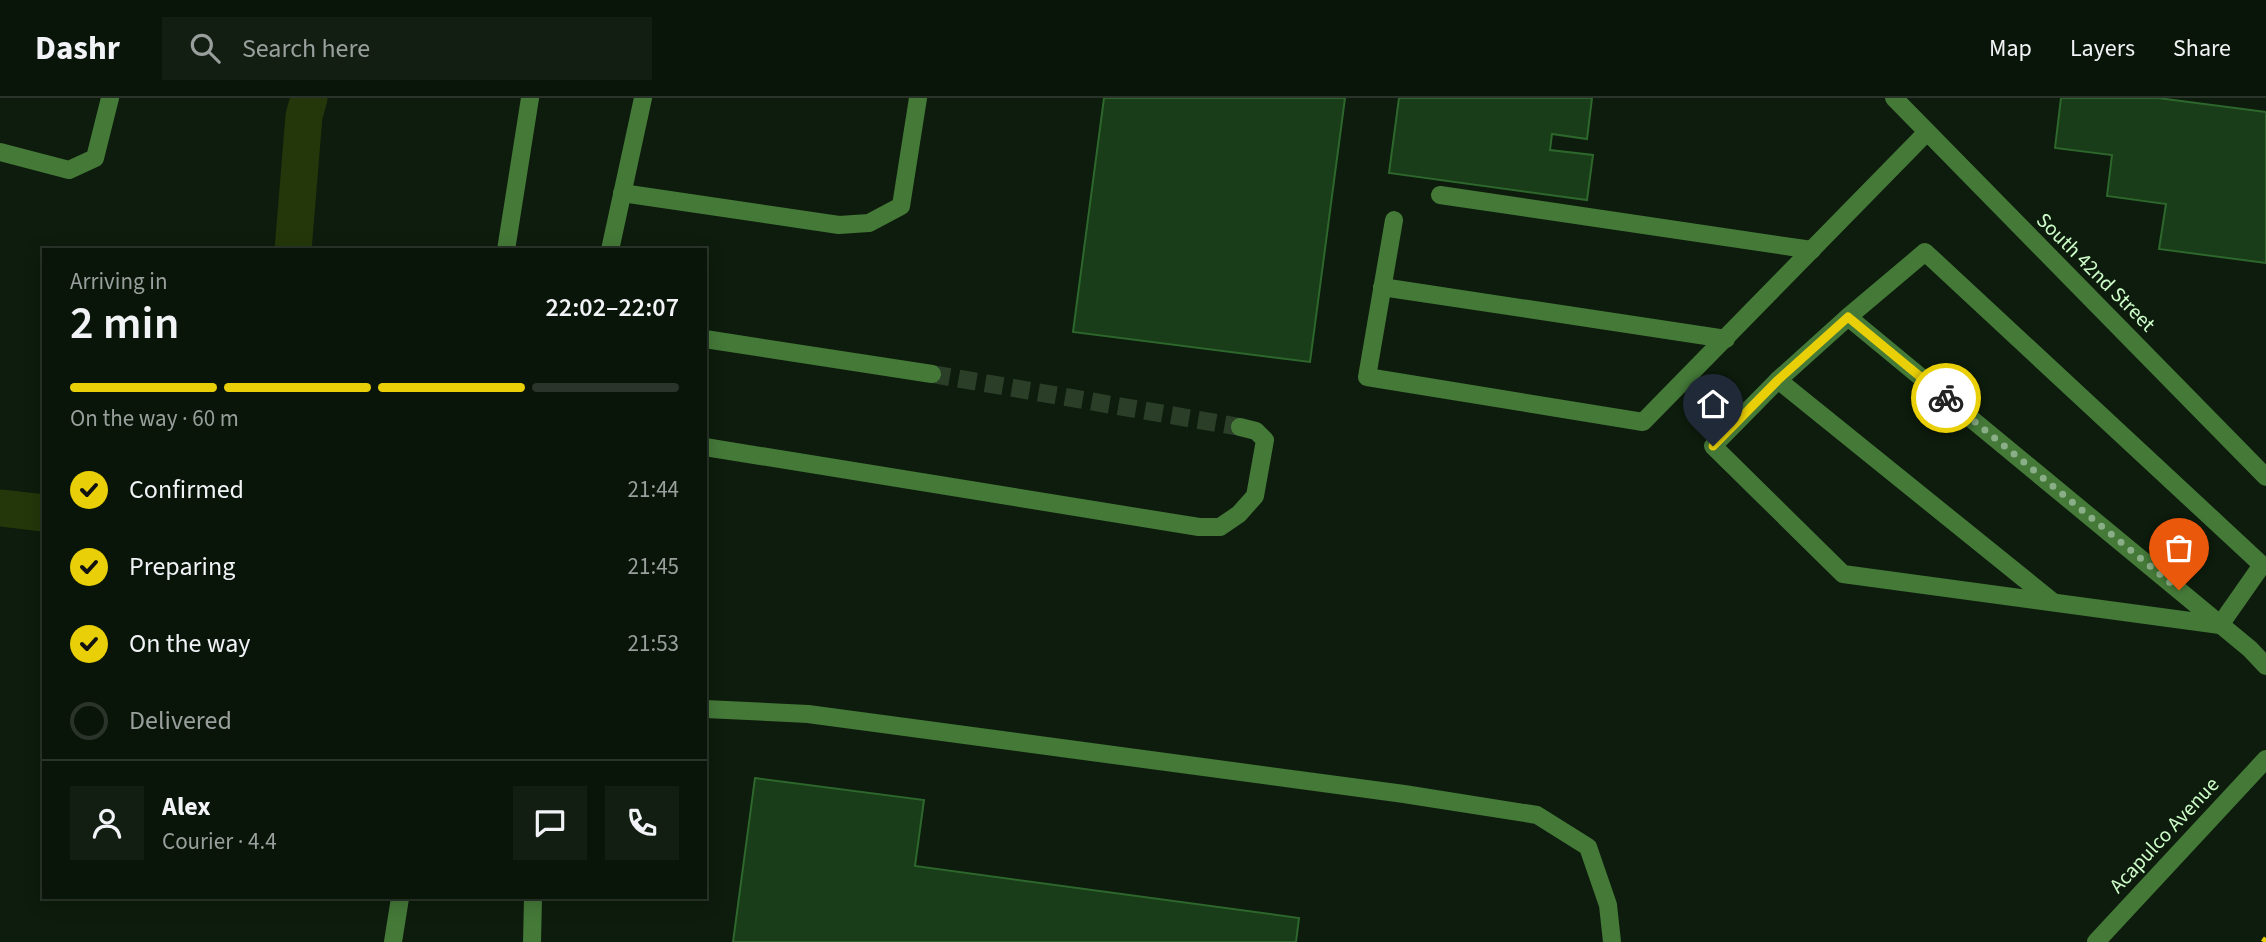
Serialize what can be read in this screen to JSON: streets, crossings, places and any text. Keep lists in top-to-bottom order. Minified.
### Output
{"streets":{"street":["South 42nd Street","Acapulco Avenue"]},"page":{"header":"Dashr","search":"Search here","nav":["Map","Layers","Share"],"heading":["2 min","Arriving in","22:02–22:07"],"panel":["Alex","Courier · 4.4"],"bar":"On the way · 60 m","list":[["Confirmed","21:44"],["Preparing","21:45"],["On the way","21:53"],"Delivered"]}}
